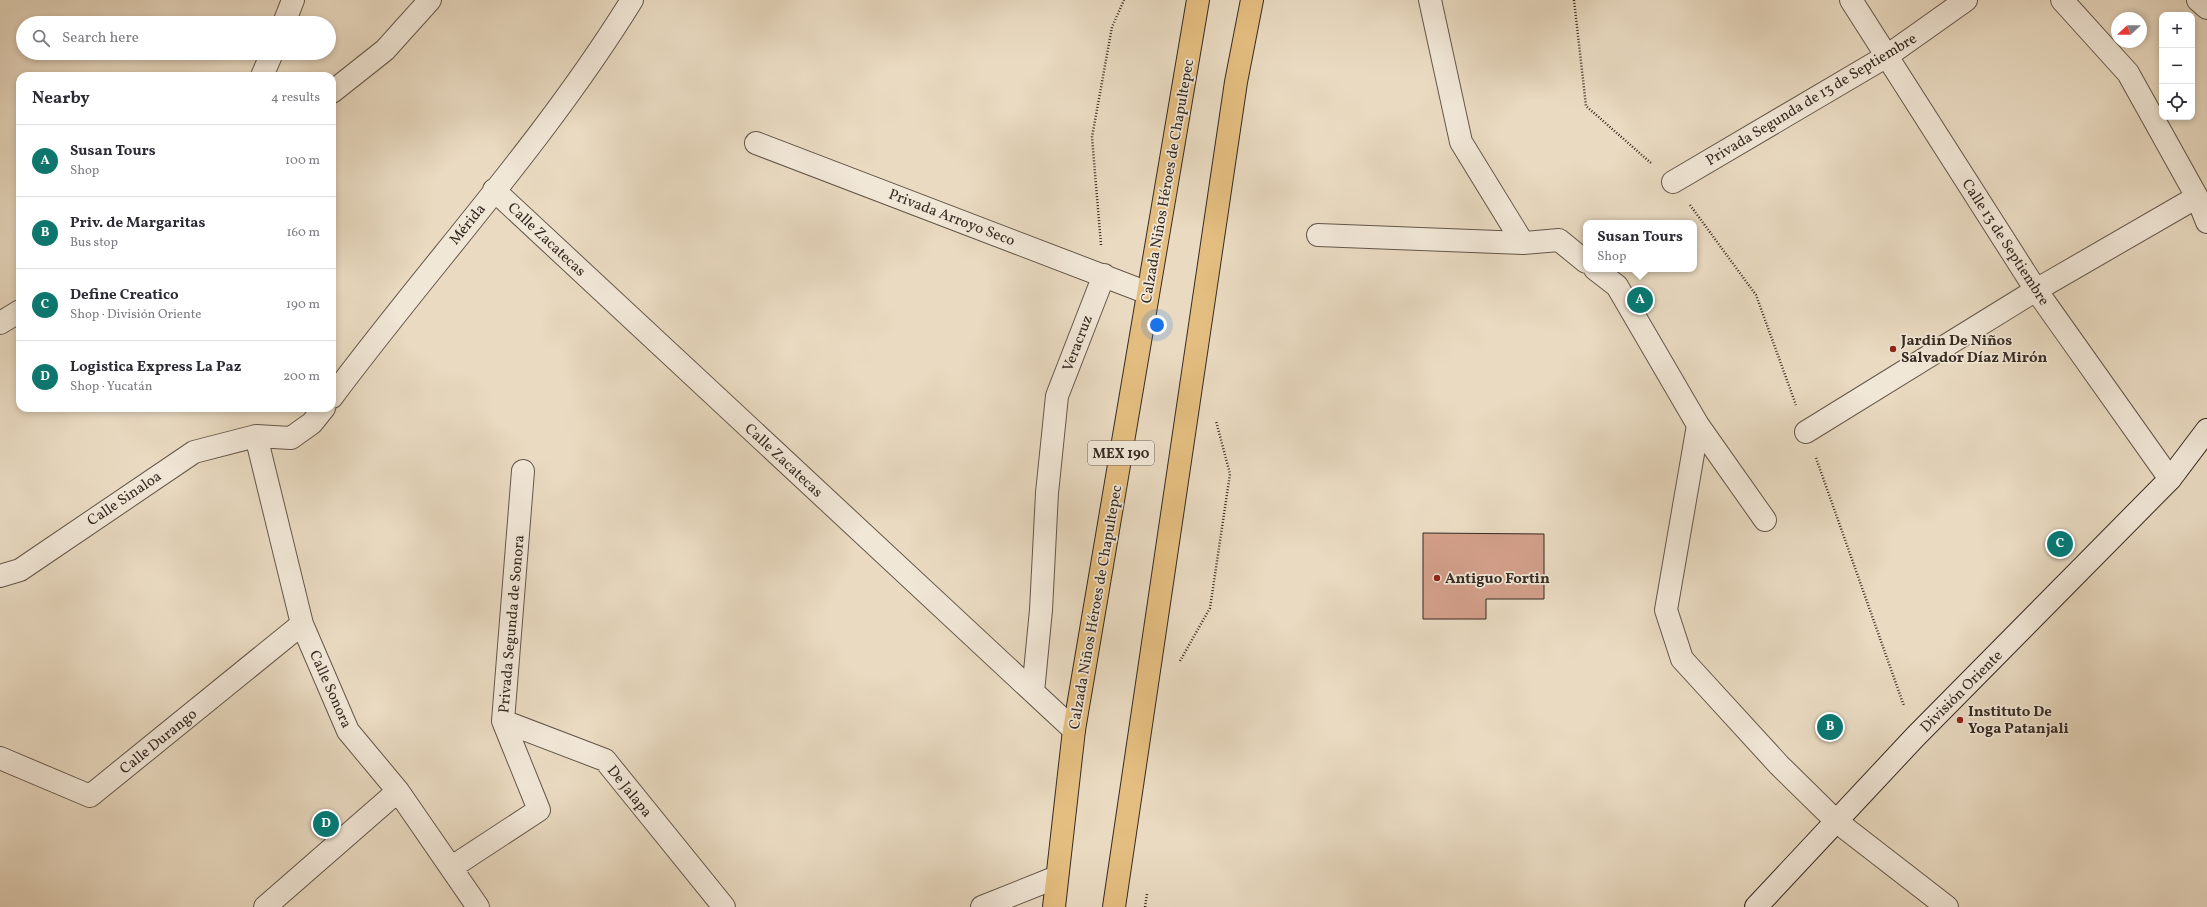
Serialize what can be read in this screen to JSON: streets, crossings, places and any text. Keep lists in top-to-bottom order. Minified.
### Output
{"streets":{"main road":["Calzada Niños Héroes de Chapultepec","MEX 190"],"street":["Privada Segunda de 13 de Septiembre","Privada Arroyo Seco","Mérida","Calle Zacatecas","Calle 13 de Septiembre","Veracruz","Calle Sinaloa","Privada Segunda de Sonora","Calle Sonora","División Oriente","Calle Durango","De Jalapa"]},"crossings":[["Privada Segunda de 13 de Septiembre","Calle 13 de Septiembre"],["Calzada Niños Héroes de Chapultepec","Privada Arroyo Seco"],["Calzada Niños Héroes de Chapultepec","Calle Zacatecas"],["Privada Arroyo Seco","Veracruz"],["Mérida","Calle Zacatecas"],["Calle Zacatecas","Veracruz"],["Calle 13 de Septiembre","División Oriente"],["Calle Sinaloa","Calle Sonora"],["Privada Segunda de Sonora","Calle Sonora"],["Privada Segunda de Sonora","De Jalapa"],["Calle Sonora","Calle Durango"]],"places":["Jardin De Niños Salvador Díaz Mirón","Antiguo Fortin","Instituto De Yoga Patanjali"],"north":"left","page":{"map_buttons":["+","−"],"search":"Search here","heading":["Nearby","4 results"],"list":[{"mark":"A","name":"Susan Tours","note":"Shop","value":"100 m"},{"mark":"B","name":"Priv. de Margaritas","note":"Bus stop","value":"160 m"},{"mark":"C","name":"Define Creatico","note":"Shop · División Oriente","value":"190 m"},{"mark":"D","name":"Logistica Express La Paz","note":"Shop · Yucatán","value":"200 m"}],"popup":["Susan Tours","Shop"],"pins":["A","C","B","D"]}}
